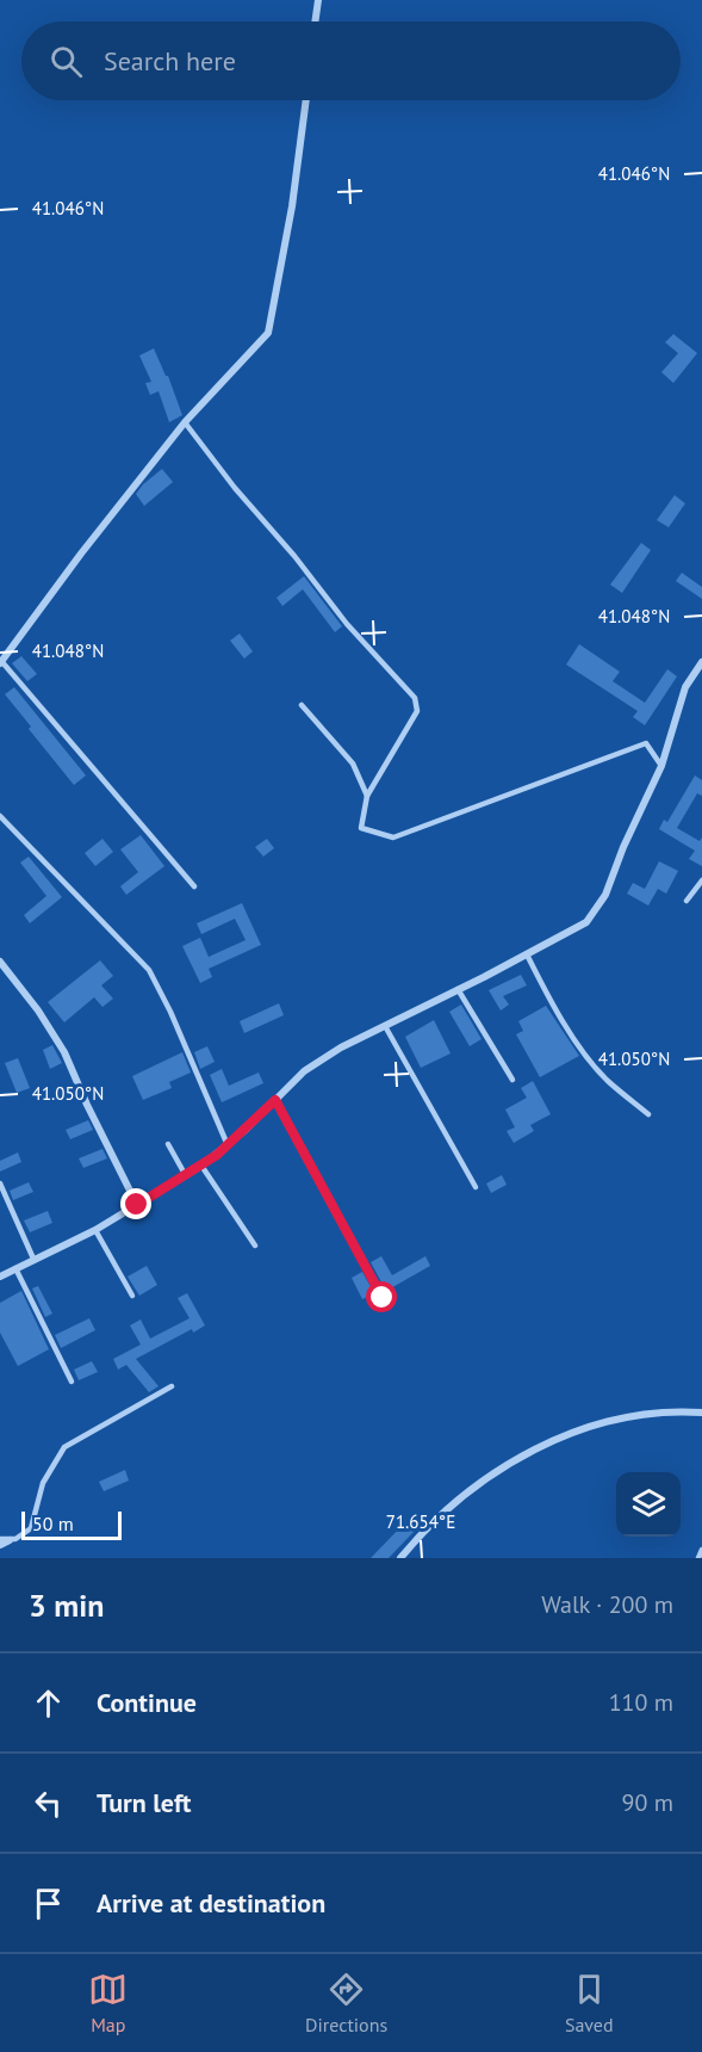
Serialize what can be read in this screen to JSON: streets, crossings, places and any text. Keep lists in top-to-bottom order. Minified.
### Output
{"scale_bar":"50 m","page":{"search":"Search here","scale":"50 m","heading":["3 min","Walk · 200 m"],"list":[["Continue","110 m"],["Turn left","90 m"],"Arrive at destination"],"nav":["Map","Directions","Saved"]},"coordinates":["41.046°N","41.048°N","41.050°N","71.654°E"]}
